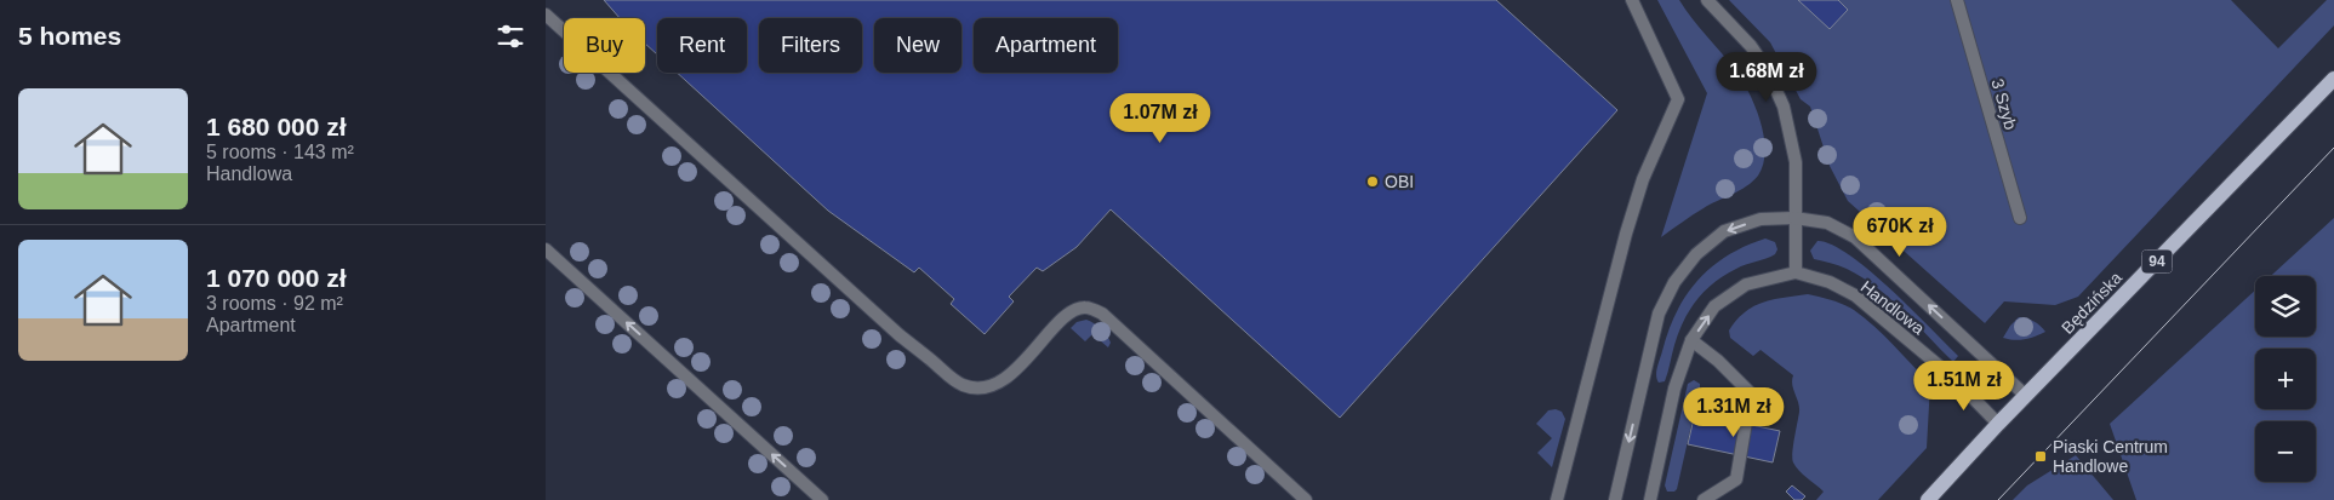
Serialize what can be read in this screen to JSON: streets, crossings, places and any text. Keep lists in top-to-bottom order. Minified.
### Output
{"streets":{"main road":["94","Będzińska"],"street":["3 Szyb","Handlowa"]},"crossings":[["Będzińska","Handlowa"]],"places":{"other":["OBI"],"transit":["Piaski Centrum Handlowe"]},"page":{"heading":"5 homes","chip":["Buy","Rent","Filters","New","Apartment"],"price":["1.68M zł","1.07M zł","670K zł","1.51M zł","1.31M zł"],"list":[{"name":"1 680 000 zł","note":"5 rooms · 143 m² · Handlowa"},{"name":"1 070 000 zł","note":"3 rooms · 92 m² · Apartment"}],"map_buttons":["+","−"]}}
